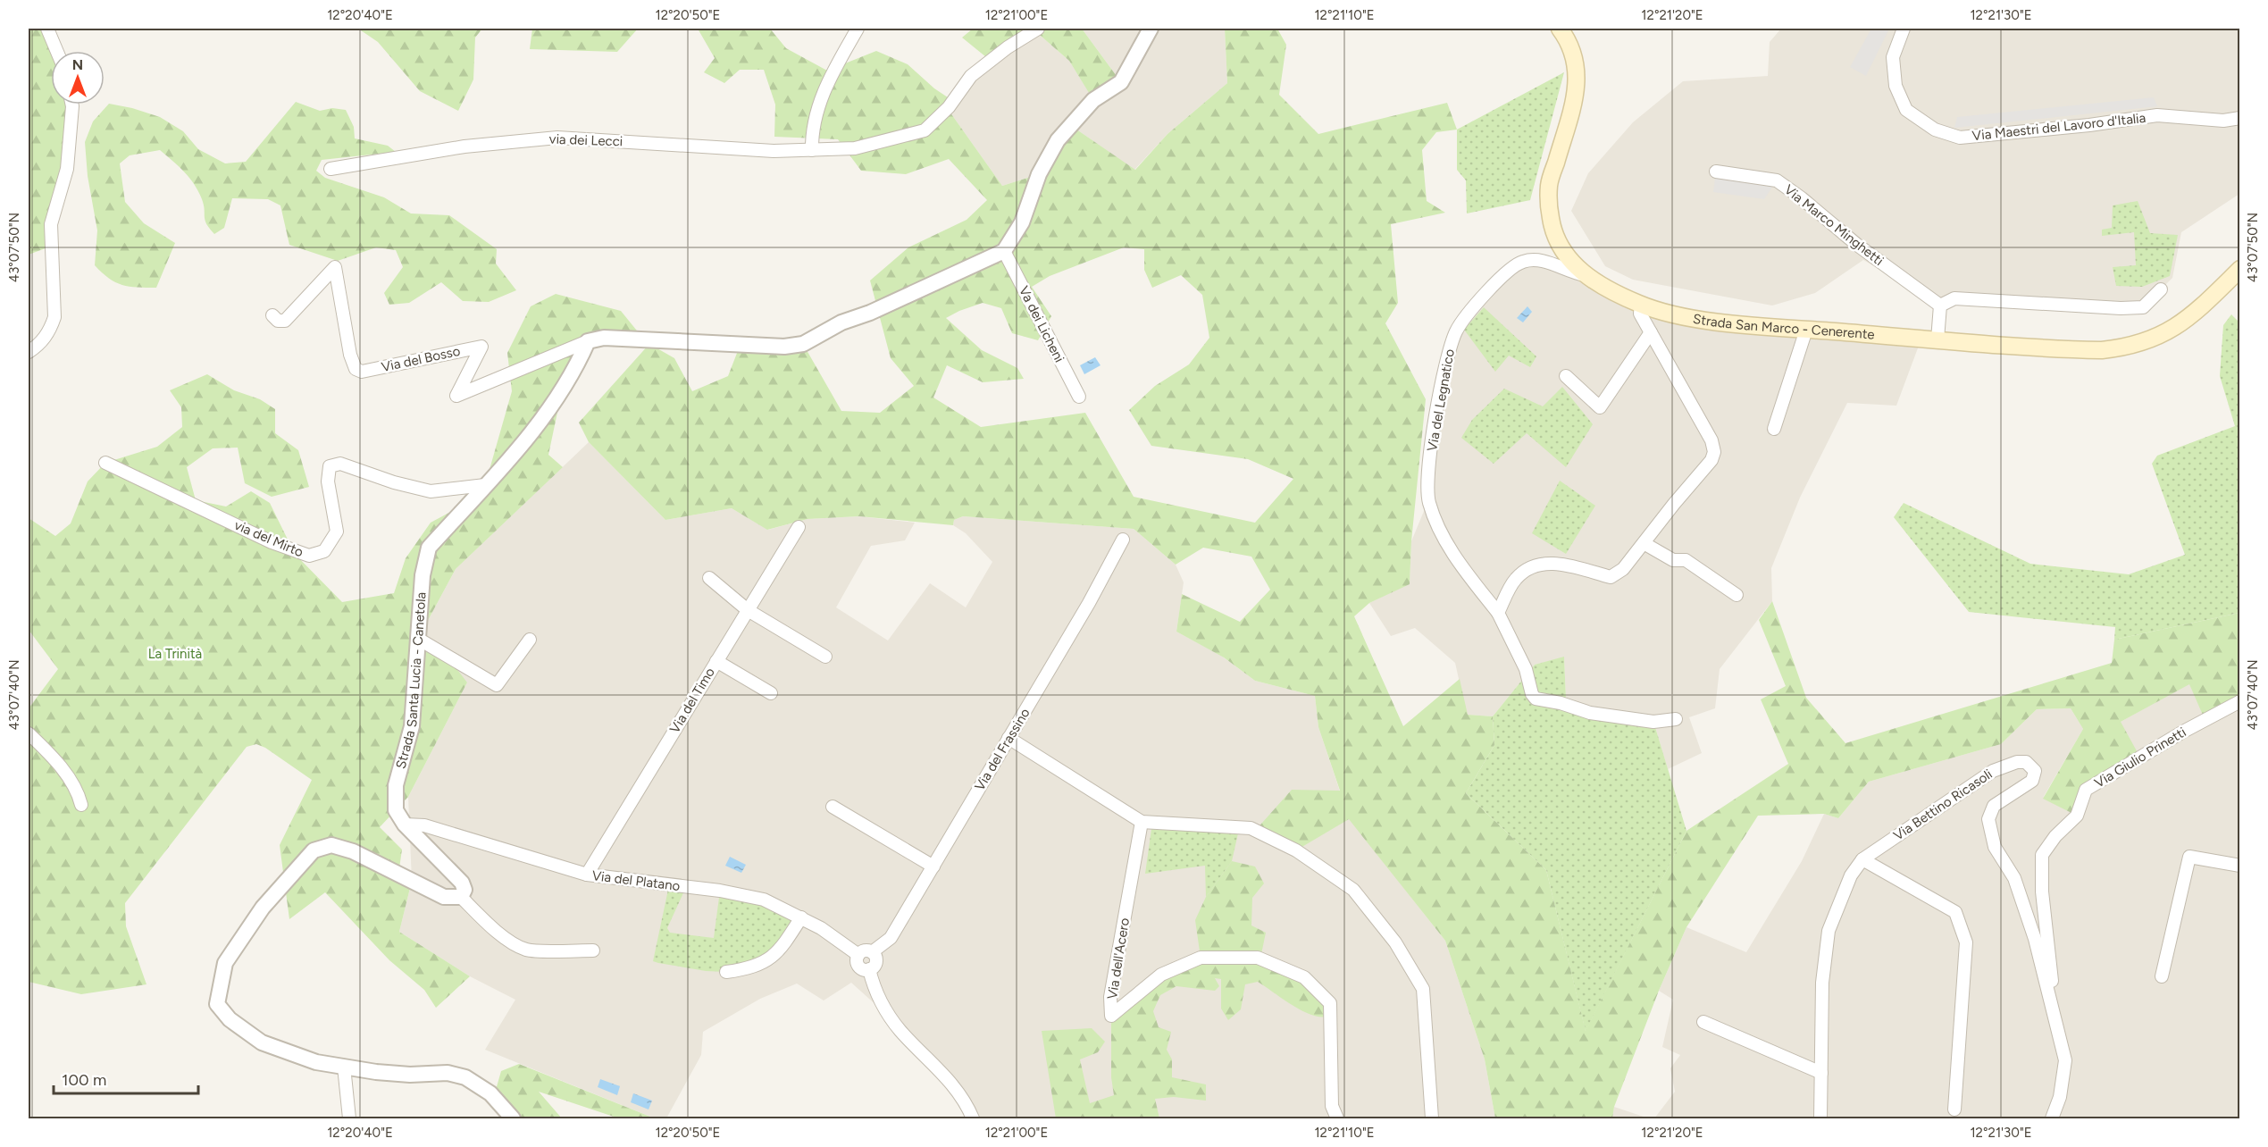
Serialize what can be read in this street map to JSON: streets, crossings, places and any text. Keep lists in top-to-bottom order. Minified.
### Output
{"streets":{"main road":["Strada San Marco - Cenerente"],"street":["Via Maestri del Lavoro d'Italia","via dei Lecci","Via Marco Minghetti","Va dei Licheni","Via del Bosso","Via del Legnatico","via del Mirto","Strada Santa Lucia - Canetola","Via del Timo","Via del Frassino","Via Giulio Prinetti","Via Bettino Ricasoli","Via del Platano","Via dell'Acero"]},"crossings":[["Strada San Marco - Cenerente","Via del Legnatico"],["Via del Bosso","Strada Santa Lucia - Canetola"],["via del Mirto","Strada Santa Lucia - Canetola"],["Strada Santa Lucia - Canetola","Via del Platano"],["Via del Timo","Via del Platano"],["Via del Frassino","Via del Platano"],["Via Giulio Prinetti","Via Bettino Ricasoli"]],"parks":["La Trinità"],"scale_bar":"100 m","north":"top","coordinates":["12°20'40\"E","12°20'50\"E","12°21'00\"E","12°21'10\"E","12°21'20\"E","12°21'30\"E","43°07'50\"N","43°07'40\"N"]}
